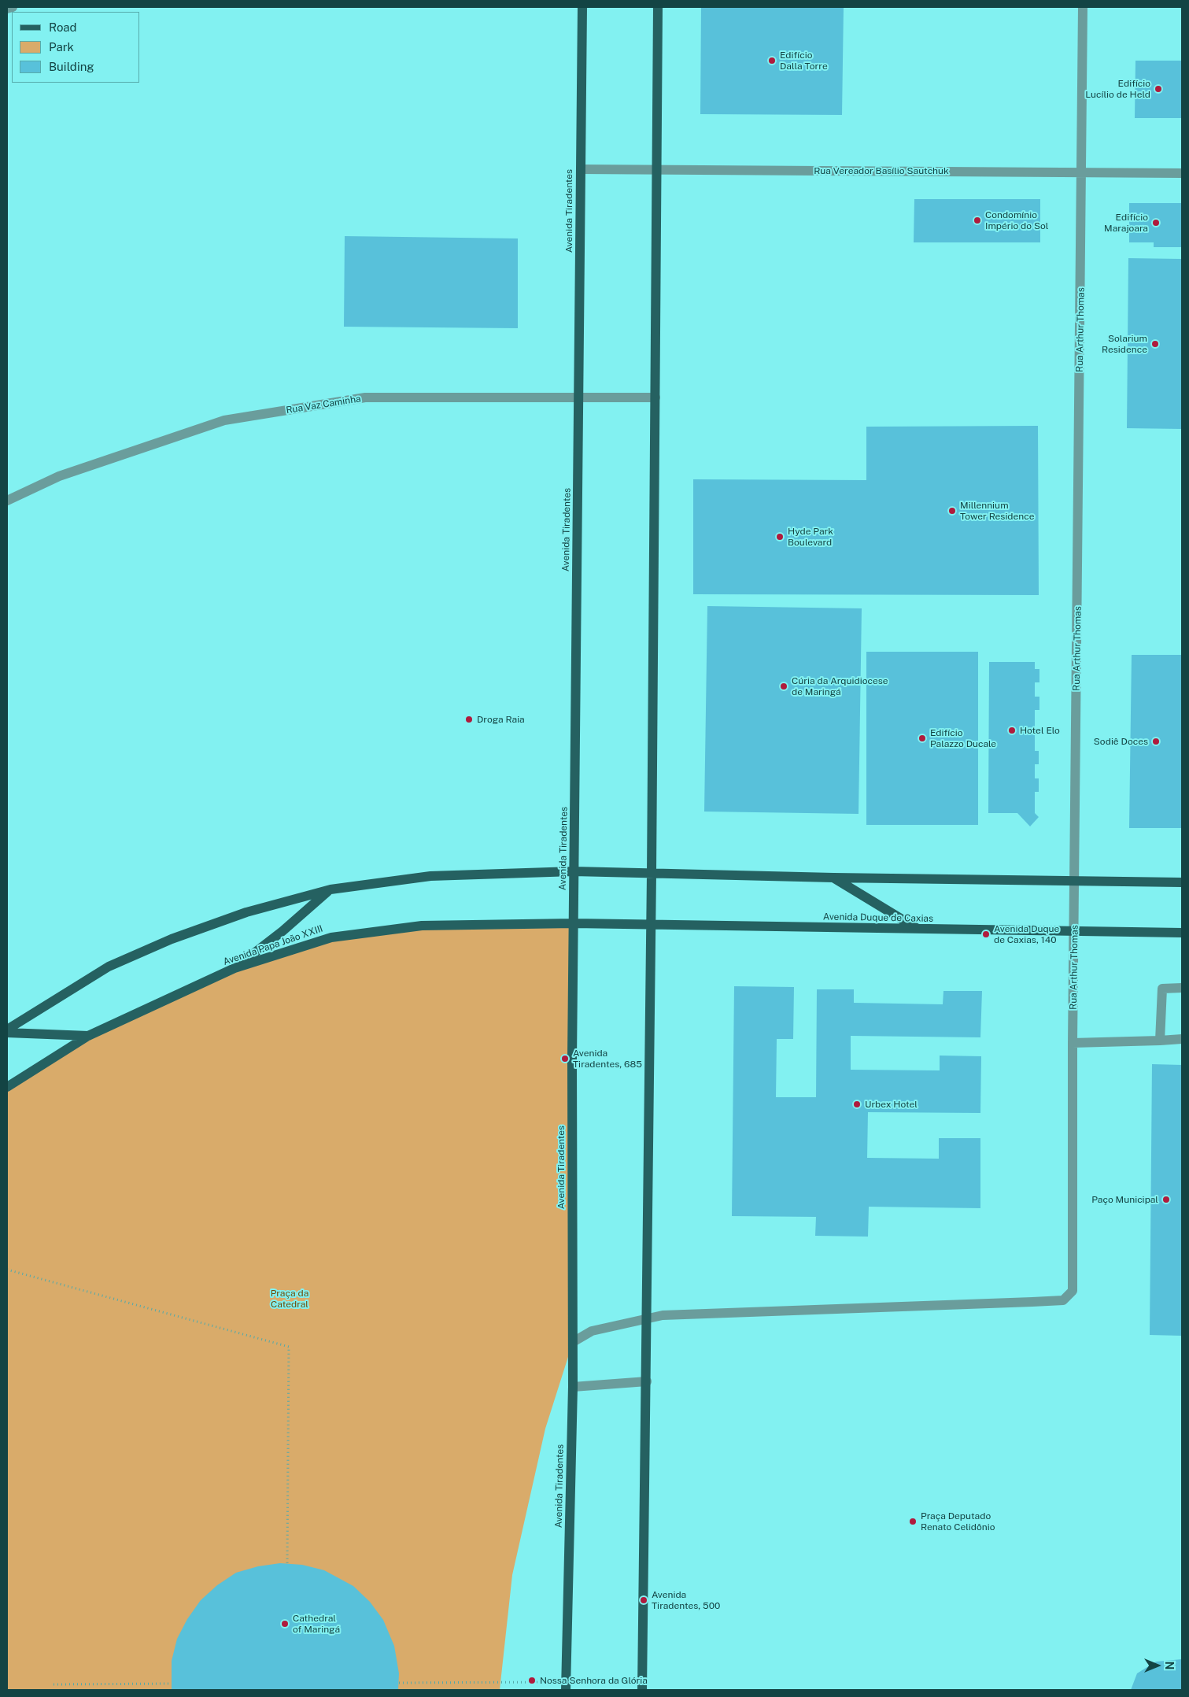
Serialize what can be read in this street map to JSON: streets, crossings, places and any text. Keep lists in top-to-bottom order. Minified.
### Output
{"streets":{"main road":["Avenida Tiradentes","Avenida Duque de Caxias","Avenida Papa João XXIII"],"street":["Rua Vereador Basílio Sautchuk","Rua Arthur Thomas","Rua Vaz Caminha"]},"crossings":[["Rua Vereador Basílio Sautchuk","Avenida Tiradentes"],["Rua Vereador Basílio Sautchuk","Rua Arthur Thomas"],["Avenida Tiradentes","Rua Vaz Caminha"],["Avenida Tiradentes","Avenida Duque de Caxias"],["Avenida Tiradentes","Avenida Papa João XXIII"],["Rua Arthur Thomas","Avenida Duque de Caxias"],["Avenida Duque de Caxias","Avenida Papa João XXIII"]],"parks":["Praça da Catedral"],"places":["Edifício Dalla Torre","Edifício Lucílio de Held","Condomínio Império do Sol","Edifício Marajoara","Solarium Residence","Millennium Tower Residence","Hyde Park Boulevard","Cúria da Arquidiocese de Maringá","Droga Raia","Hotel Elo","Edifício Palazzo Ducale","Sodiê Doces","Avenida Duque de Caxias, 140","Avenida Tiradentes, 685","Urbex Hotel","Paço Municipal","Praça Deputado Renato Celidônio","Avenida Tiradentes, 500","Cathedral of Maringá","Nossa Senhora da Glória"],"legend":["Road","Park","Building"],"north":"right"}
